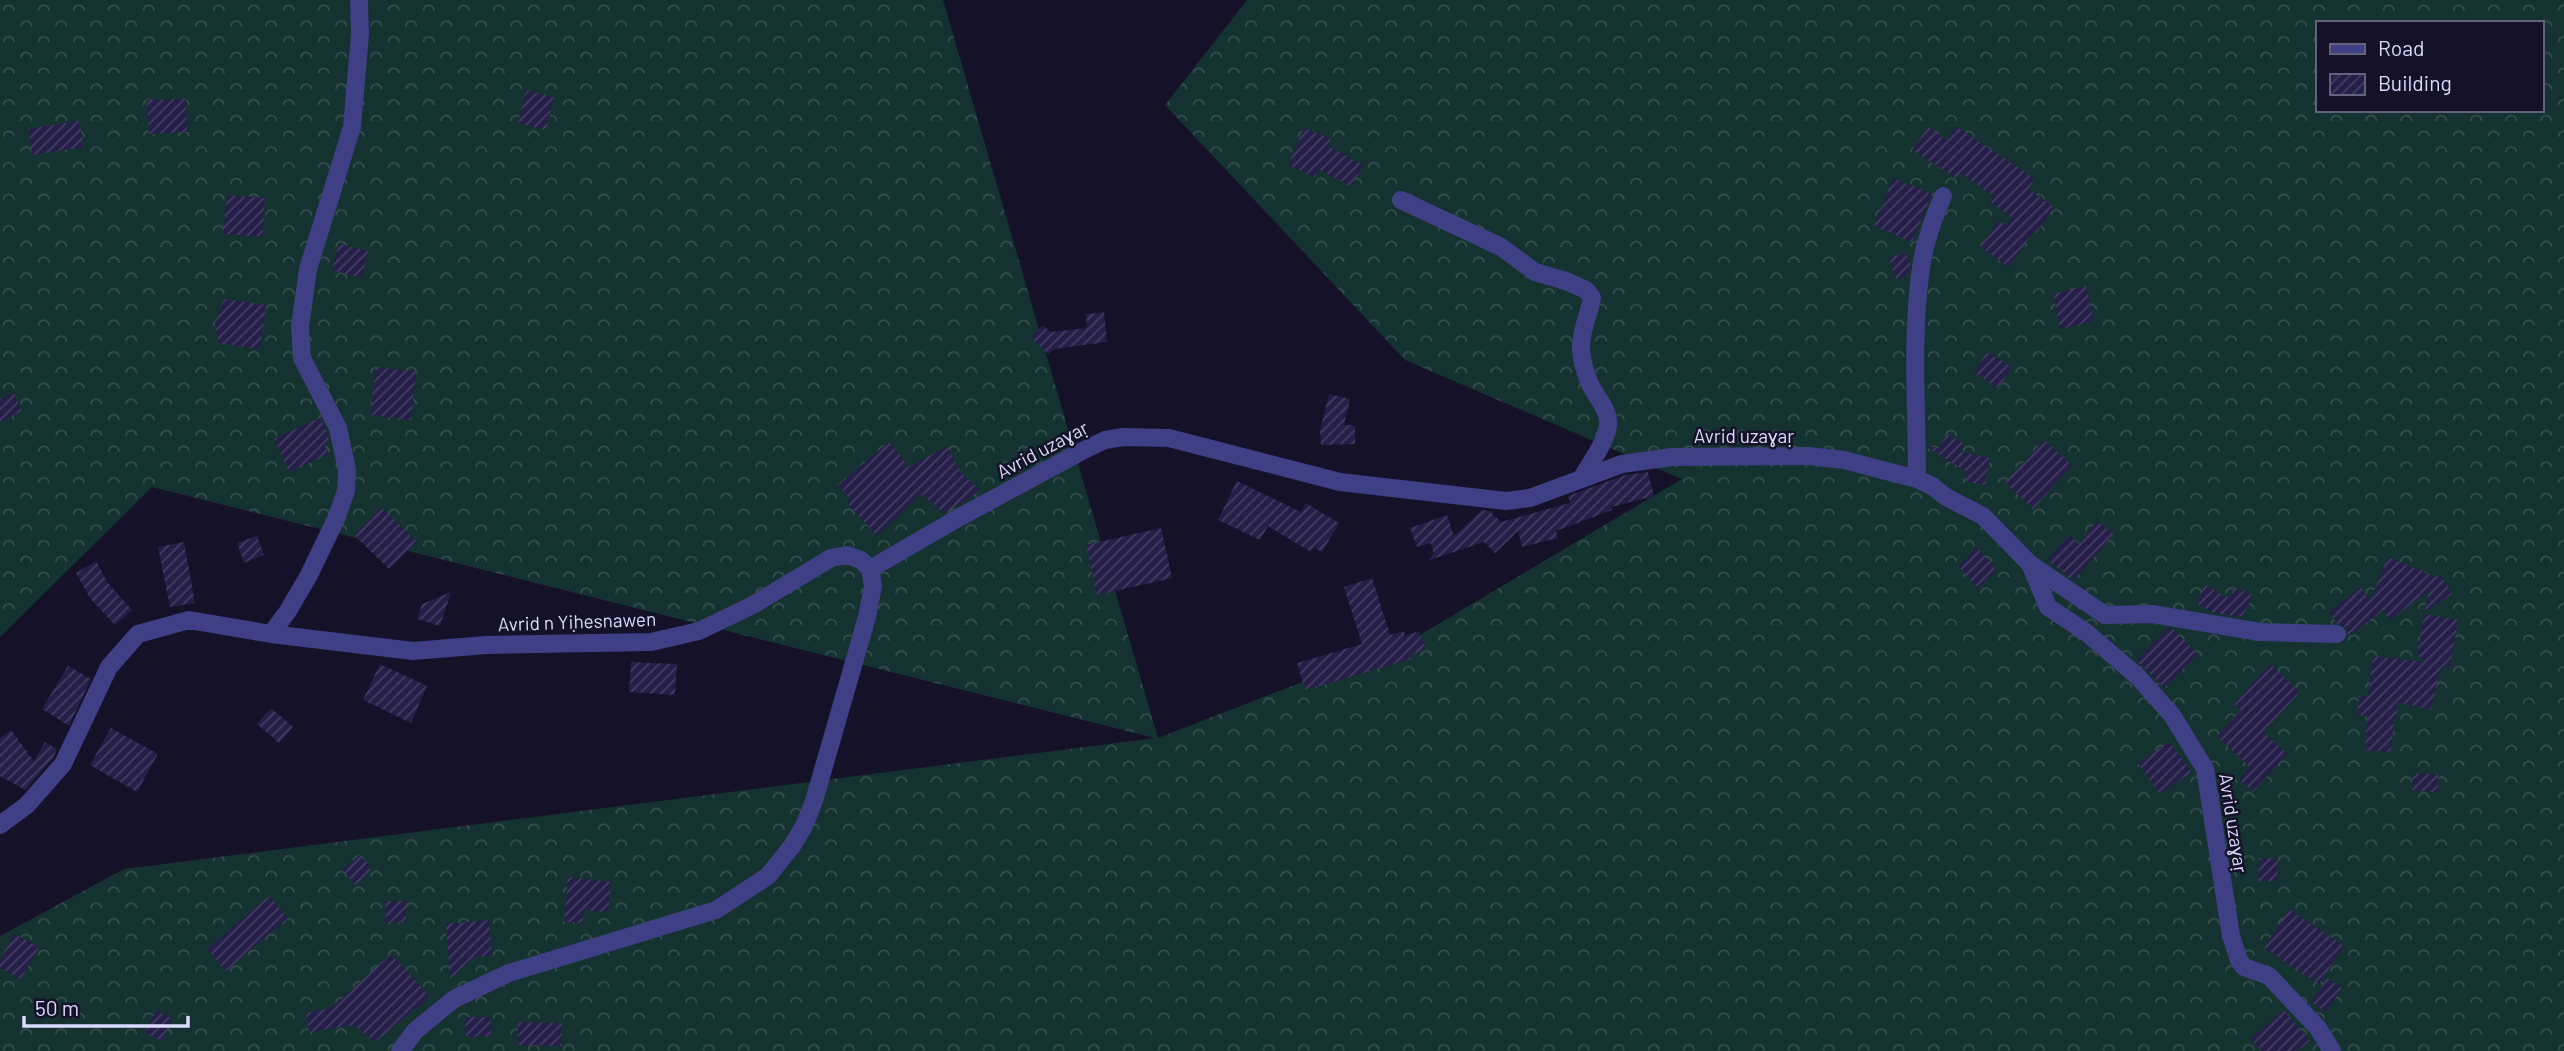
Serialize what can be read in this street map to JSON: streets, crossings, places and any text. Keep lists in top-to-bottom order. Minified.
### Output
{"streets":{"street":["Avrid uzaɣaṛ","Avrid n Yiḥesnawen"]},"crossings":[["Avrid uzaɣaṛ","Avrid n Yiḥesnawen"]],"legend":["Road","Building"],"scale_bar":"50 m"}
